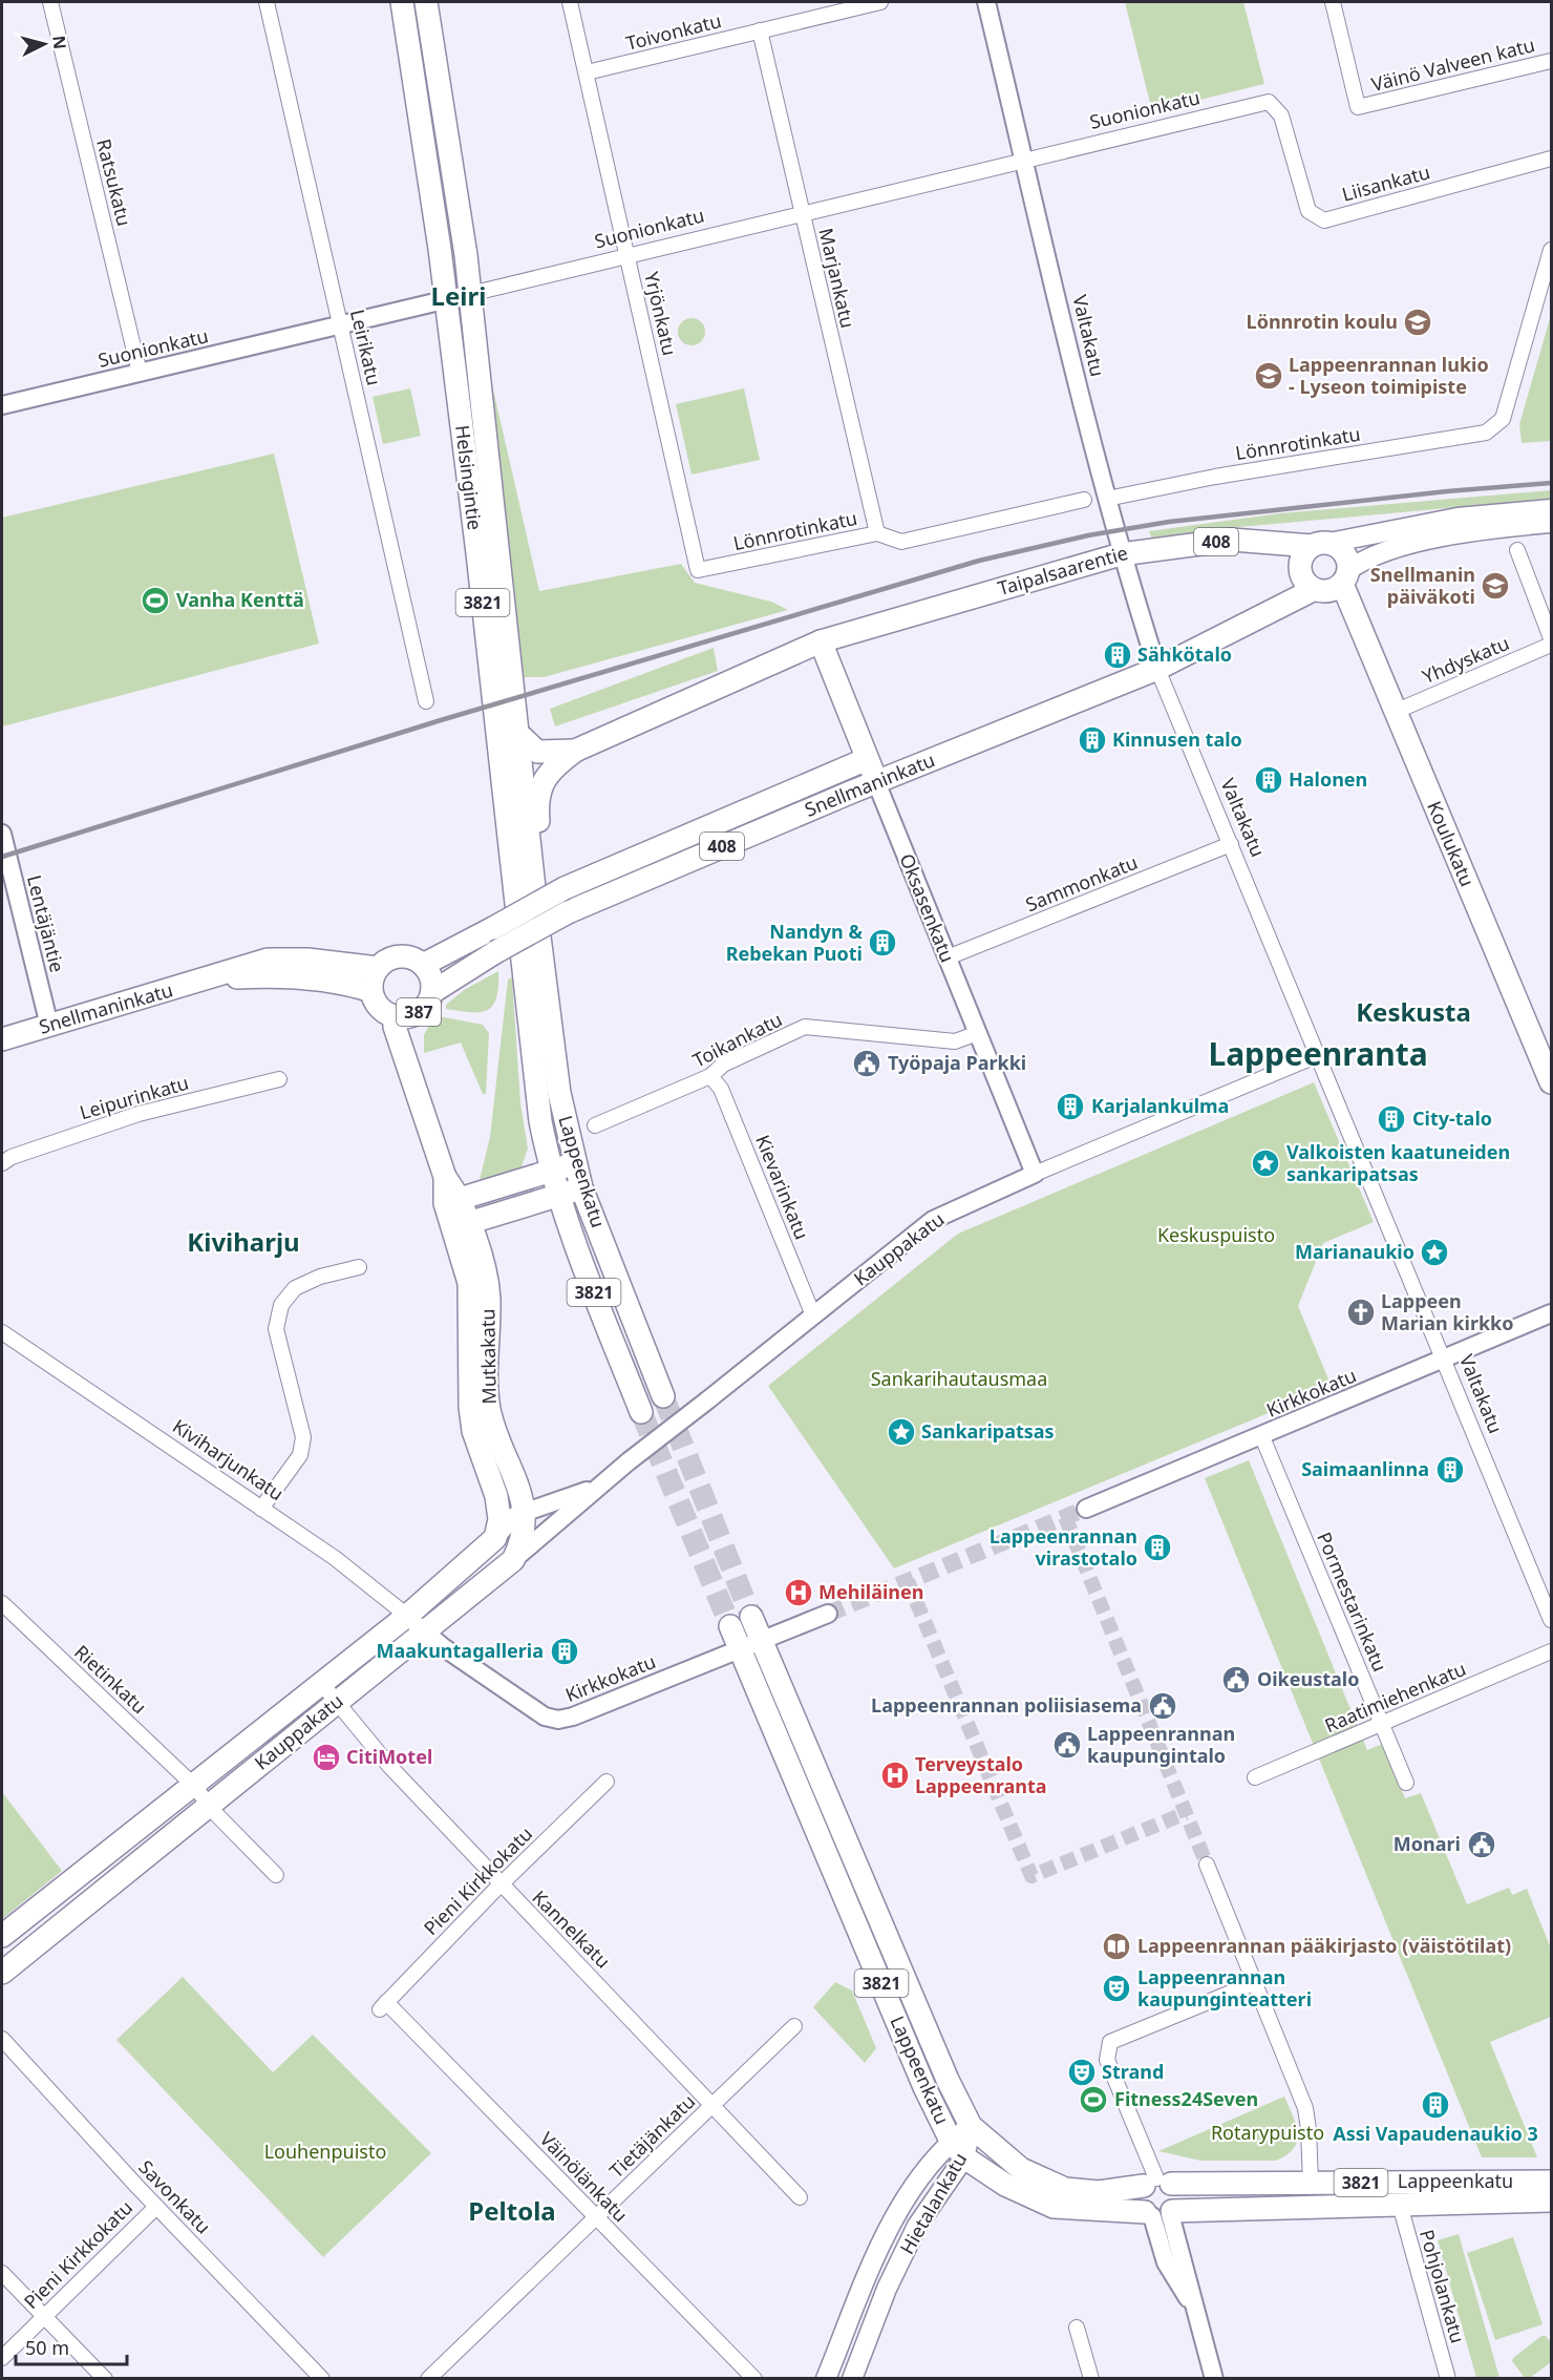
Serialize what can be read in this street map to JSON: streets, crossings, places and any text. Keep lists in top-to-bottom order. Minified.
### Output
{"streets":{"main road":["Helsingintie","408","Taipalsaarentie","3821","Snellmaninkatu","Koulukatu","Oksasenkatu","387","Lappeenkatu","Kauppakatu","Mutkakatu","Hietalankatu"],"street":["Toivonkatu","Väinö Valveen katu","Suonionkatu","Ratsukatu","Liisankatu","Marjankatu","Yrjönkatu","Valtakatu","Leirikatu","Lönnrotinkatu","Yhdyskatu","Sammonkatu","Lentäjäntie","Toikankatu","Leipurinkatu","Kievarinkatu","Kirkkokatu","Kiviharjunkatu","Pormestarinkatu","Rietinkatu","Raatimiehenkatu","Pieni Kirkkokatu","Kannelkatu","Tietäjänkatu","Väinölänkatu","Savonkatu","Pohjolankatu"]},"crossings":[["Toivonkatu","Marjankatu"],["Toivonkatu","Yrjönkatu"],["Suonionkatu","Ratsukatu"],["Suonionkatu","Liisankatu"],["Suonionkatu","Marjankatu"],["Suonionkatu","Yrjönkatu"],["Suonionkatu","Valtakatu"],["Suonionkatu","Leirikatu"],["Suonionkatu","Helsingintie"],["Marjankatu","Lönnrotinkatu"],["Yrjönkatu","Lönnrotinkatu"],["Valtakatu","Lönnrotinkatu"],["Valtakatu","Taipalsaarentie"],["Valtakatu","Snellmaninkatu"],["Valtakatu","Sammonkatu"],["Valtakatu","Kauppakatu"],["Valtakatu","Kirkkokatu"],["Helsingintie","408"],["Helsingintie","Lappeenkatu"],["408","Taipalsaarentie"],["408","Snellmaninkatu"],["408","Koulukatu"],["408","Oksasenkatu"],["Taipalsaarentie","Oksasenkatu"],["Yhdyskatu","Koulukatu"],["Snellmaninkatu","Koulukatu"],["Snellmaninkatu","Oksasenkatu"],["Snellmaninkatu","Lentäjäntie"],["Snellmaninkatu","387"],["Snellmaninkatu","Mutkakatu"],["Sammonkatu","Oksasenkatu"],["Oksasenkatu","Toikankatu"],["Oksasenkatu","Kauppakatu"],["387","Mutkakatu"],["Toikankatu","Kievarinkatu"],["Lappeenkatu","Kirkkokatu"],["Lappeenkatu","Hietalankatu"],["Lappeenkatu","Pohjolankatu"],["Kievarinkatu","Kauppakatu"],["Kauppakatu","Mutkakatu"],["Kauppakatu","Kirkkokatu"],["Kauppakatu","Kiviharjunkatu"],["Kauppakatu","Rietinkatu"],["Kauppakatu","Kannelkatu"],["Kirkkokatu","Kiviharjunkatu"],["Kirkkokatu","Pormestarinkatu"],["Pormestarinkatu","Raatimiehenkatu"],["Pieni Kirkkokatu","Kannelkatu"],["Pieni Kirkkokatu","Väinölänkatu"],["Pieni Kirkkokatu","Savonkatu"],["Kannelkatu","Tietäjänkatu"],["Tietäjänkatu","Väinölänkatu"]],"districts":["Leiri","Keskusta","Lappeenranta","Kiviharju","Peltola"],"parks":["Keskuspuisto","Sankarihautausmaa","Rotarypuisto","Louhenpuisto"],"places":{"school or university":["Lönnrotin koulu","Lappeenrannan lukio - Lyseon toimipiste","Snellmanin päiväkoti"],"sports":["Vanha Kenttä","Fitness24Seven"],"building":["Sähkötalo","Kinnusen talo","Halonen","Nandyn & Rebekan Puoti","Karjalankulma","City-talo","Saimaanlinna","Lappeenrannan virastotalo","Maakuntagalleria","Assi Vapaudenaukio 3"],"public building":["Työpaja Parkki","Oikeustalo","Lappeenrannan poliisiasema","Lappeenrannan kaupungintalo","Monari"],"place":["Valkoisten kaatuneiden sankaripatsas","Marianaukio","Sankaripatsas"],"church":["Lappeen Marian kirkko"],"hospital":["Mehiläinen","Terveystalo Lappeenranta"],"hotel":["CitiMotel"],"library":["Lappeenrannan pääkirjasto (väistötilat)"],"theatre":["Lappeenrannan kaupunginteatteri","Strand"]},"scale_bar":"50 m","north":"right"}
